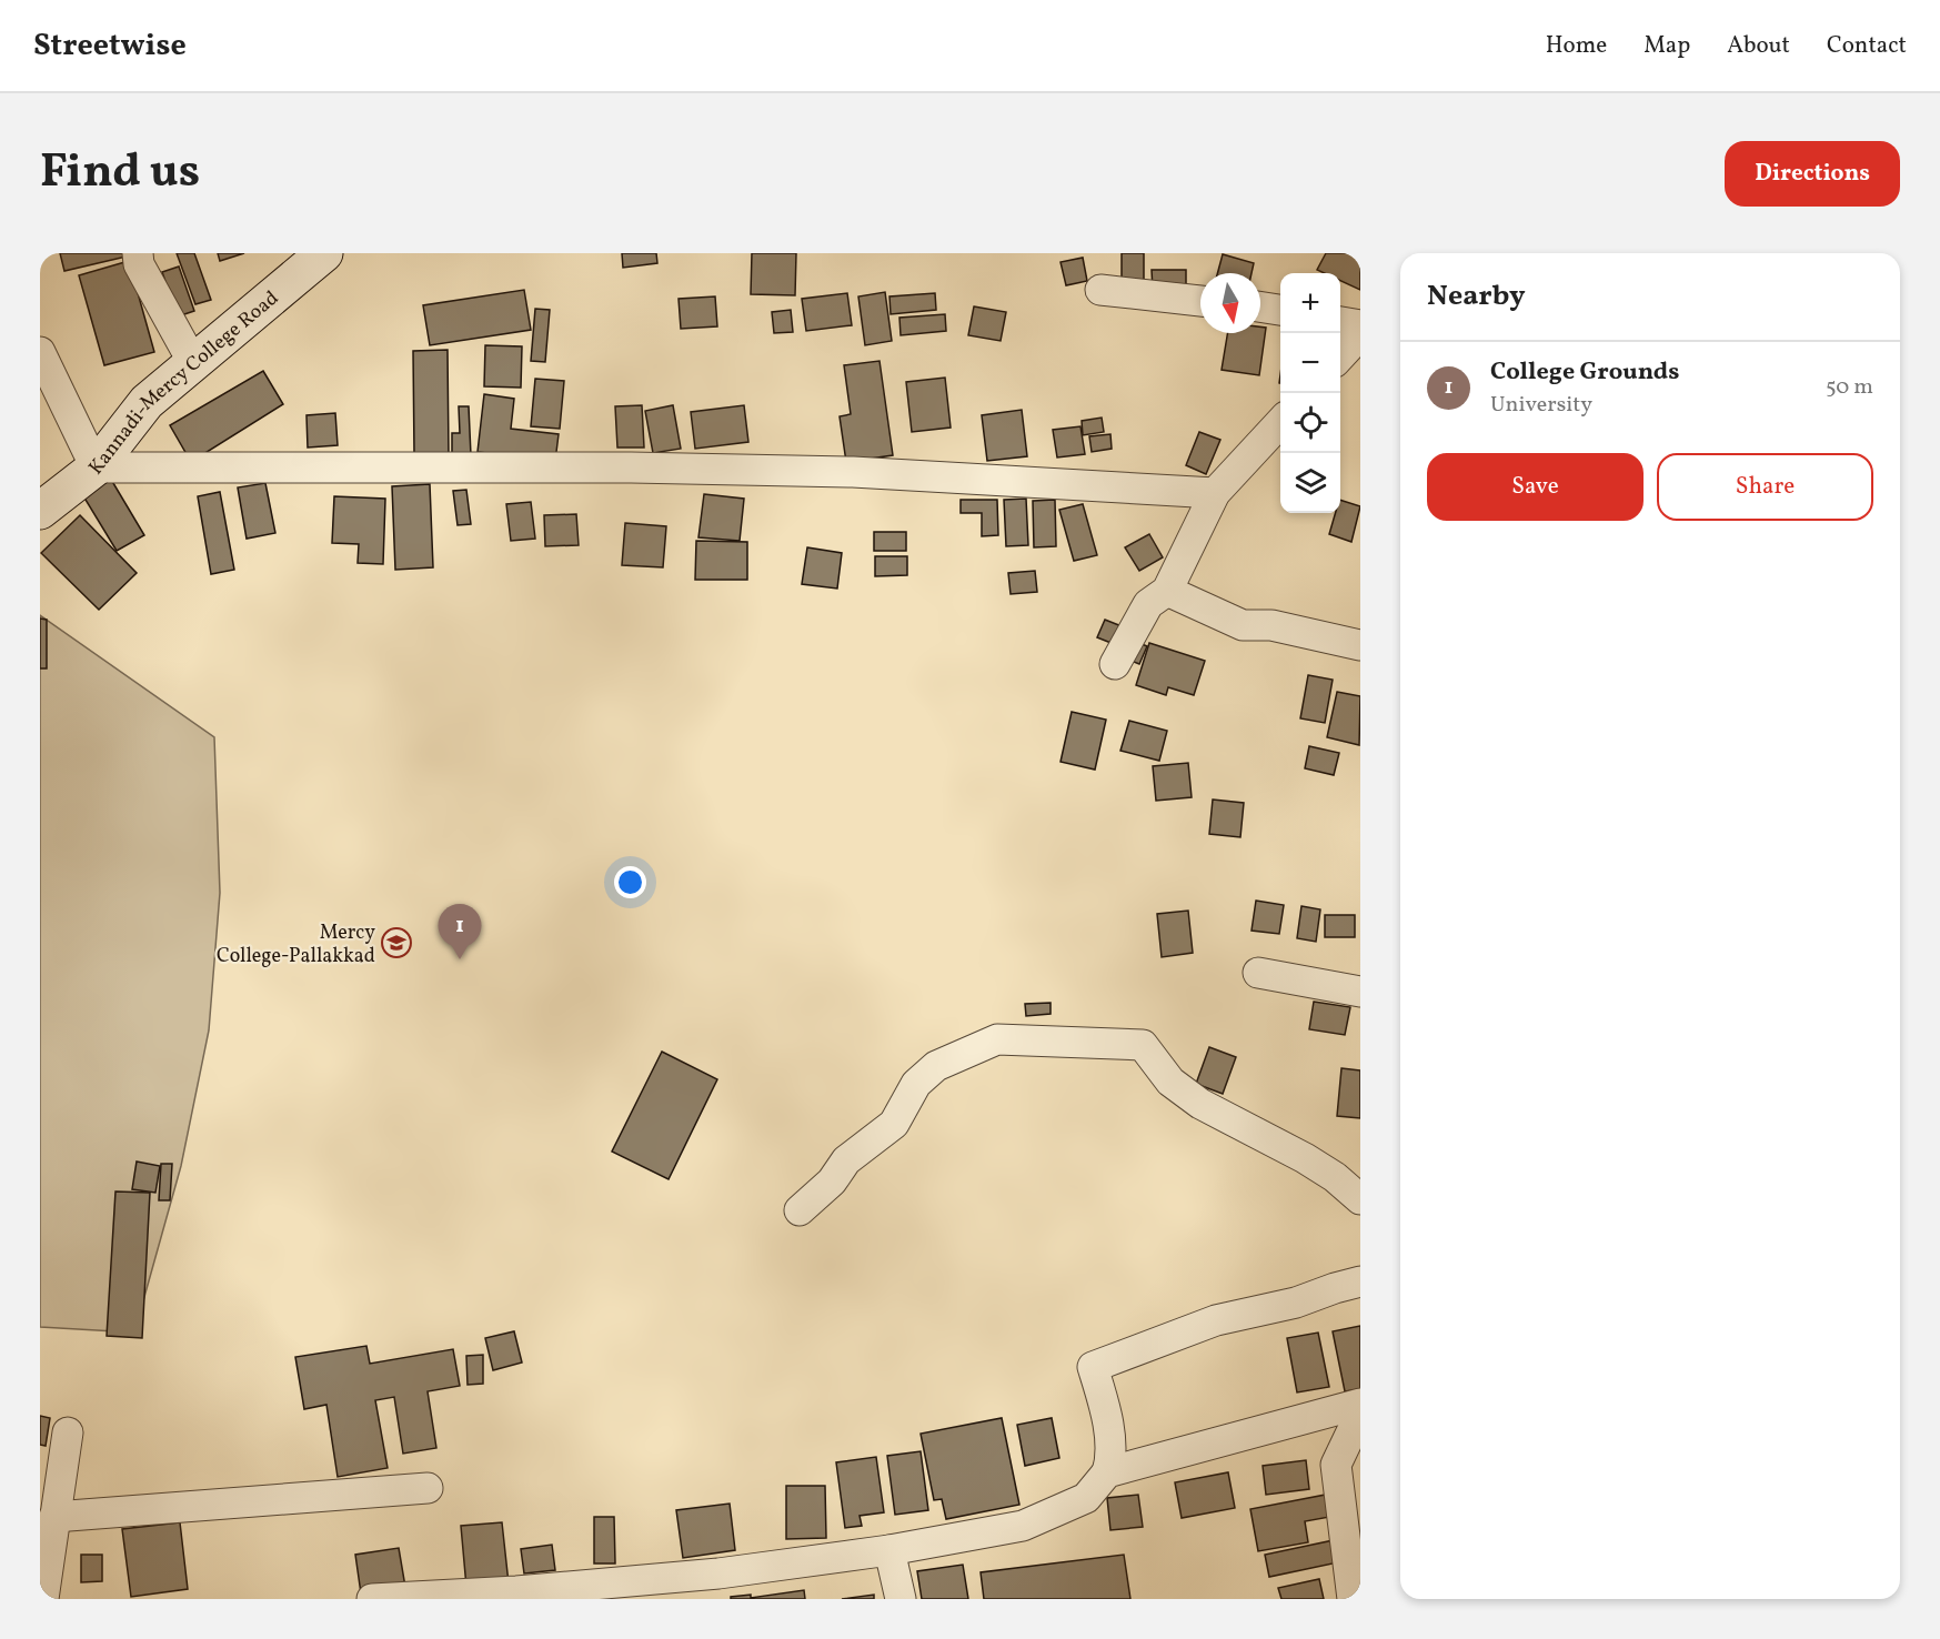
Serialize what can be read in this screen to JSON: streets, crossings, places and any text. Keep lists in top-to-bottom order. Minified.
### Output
{"streets":{"main road":["Kannadi-Mercy College Road"]},"places":{"school or university":["Mercy College-Pallakkad"]},"north":"bottom","page":{"header":"Streetwise","nav":["Home","Map","About","Contact"],"title":"Find us","buttons":["Directions",["Save","Share"]],"heading":"Nearby","map_buttons":["+","−"],"list":[{"mark":"1","name":"College Grounds","note":"University","value":"50 m"}],"pins":"1"}}
